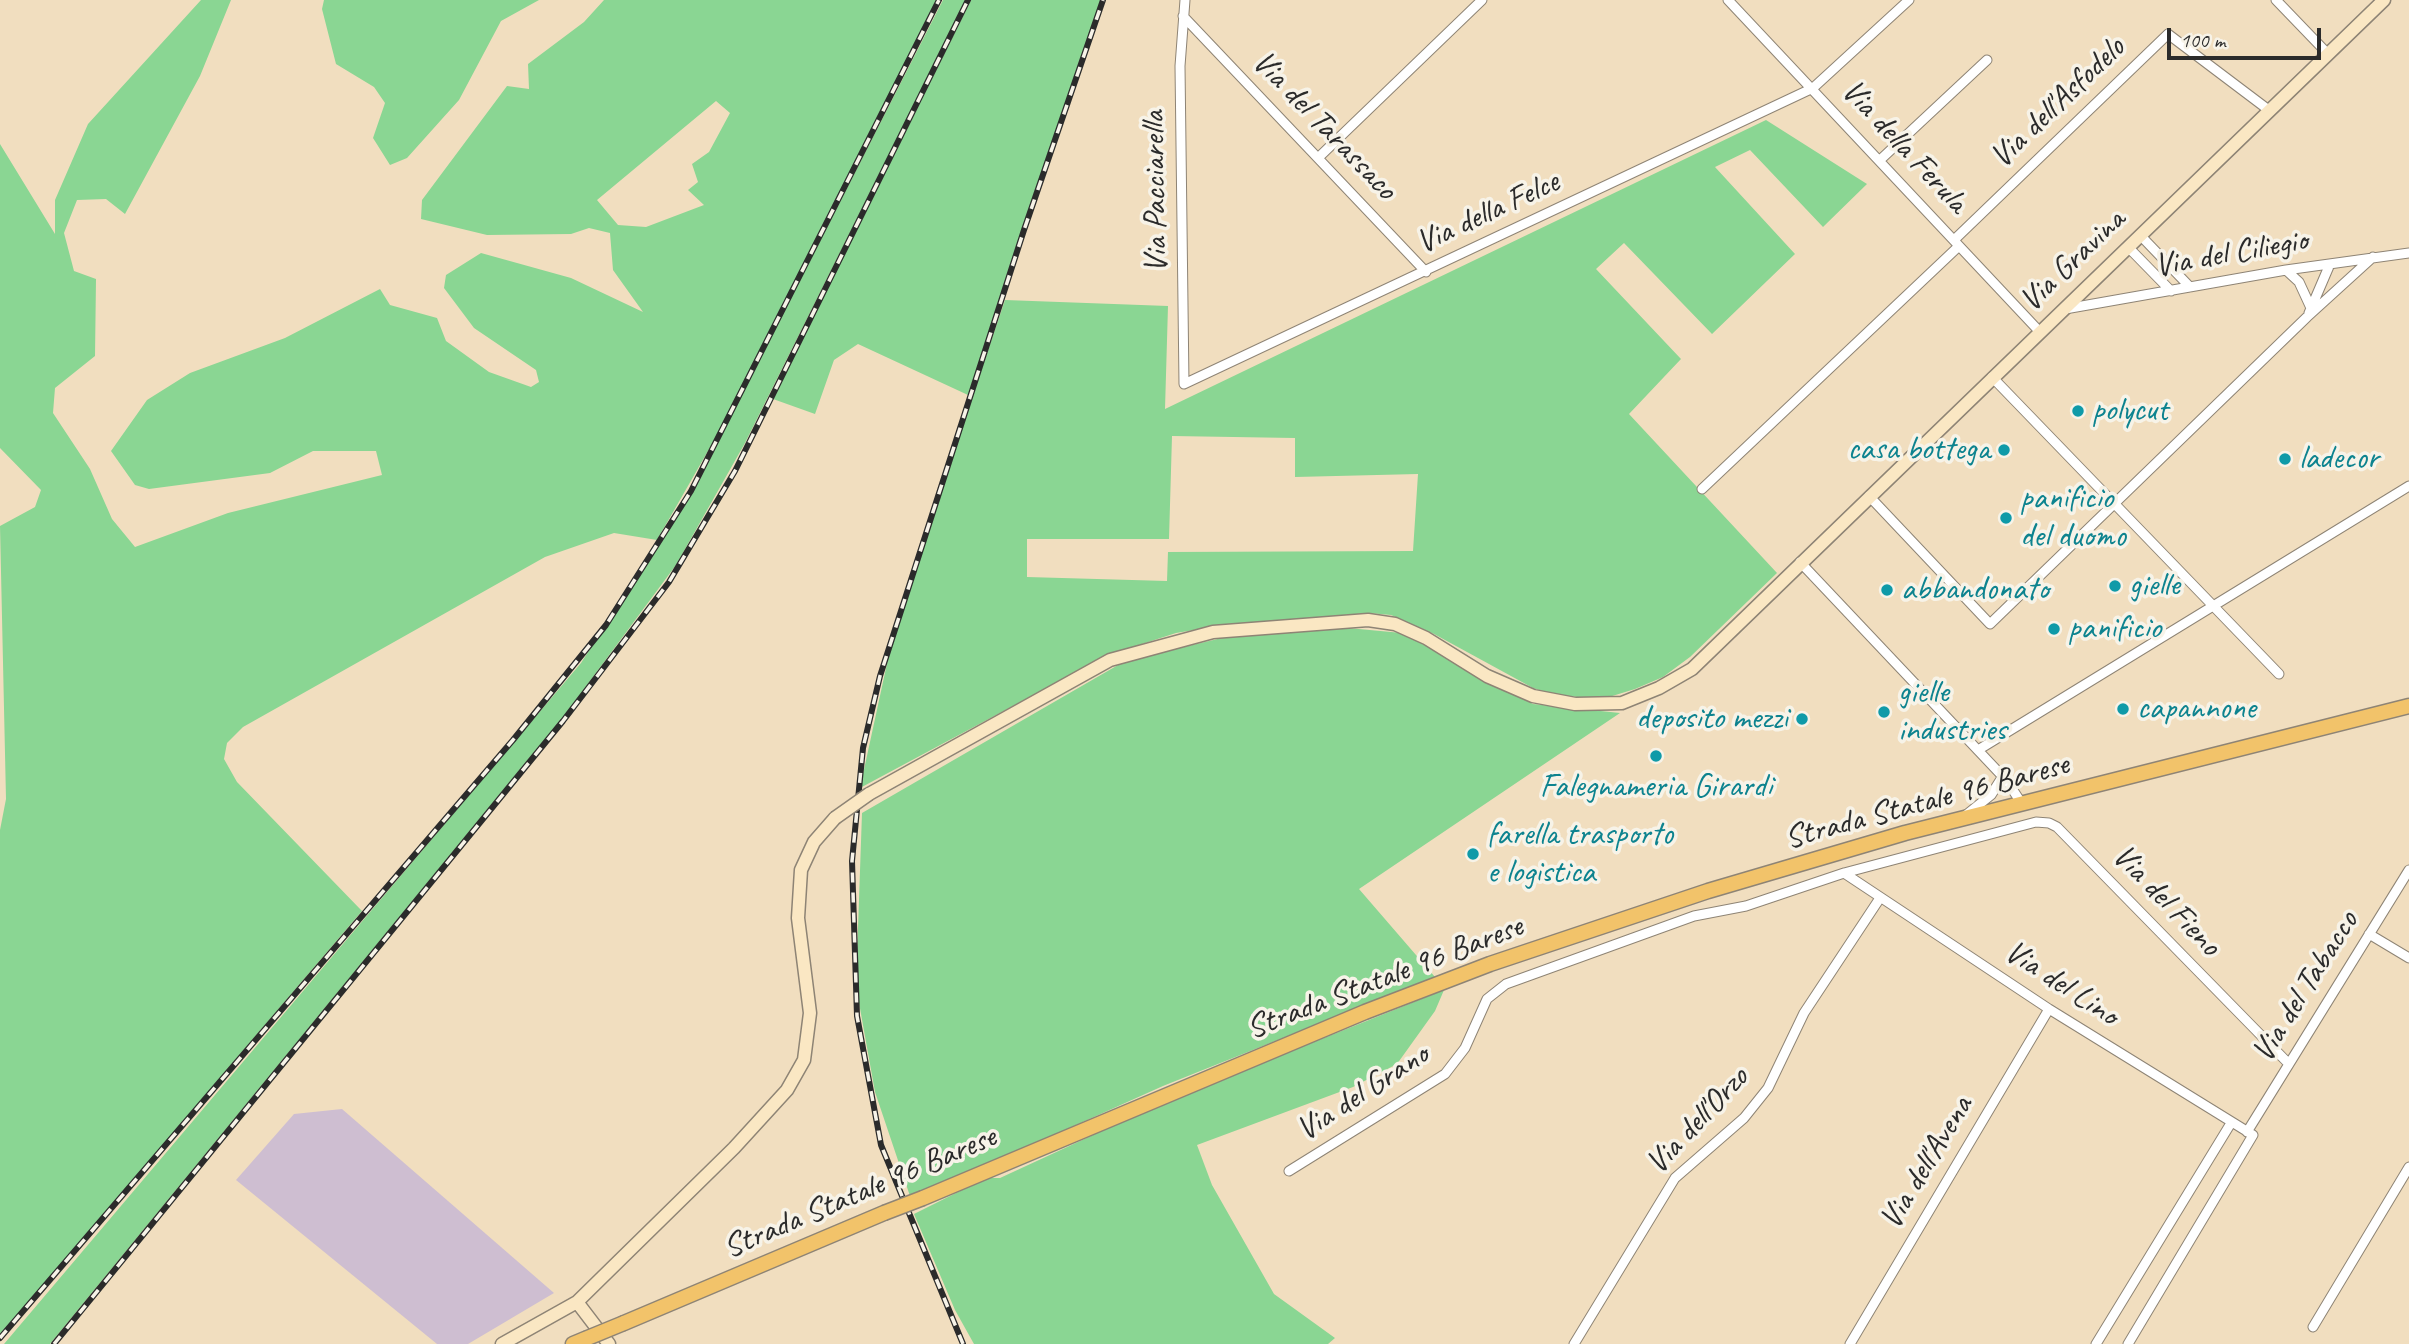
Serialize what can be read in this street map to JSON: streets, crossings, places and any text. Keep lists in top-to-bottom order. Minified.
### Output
{"streets":{"main road":["Via Gravina","Strada Statale 96 Barese"],"street":["Via dell'Asfodelo","Via del Tarassaco","Via della Ferula","Via Pacciarella","Via della Felce","Via del Ciliegio","Via del Fieno","Via del Lino","Via del Tabacco","Via del Grano","Via dell'Orzo","Via dell'Avena"]},"crossings":[["Via dell'Asfodelo","Via della Ferula"],["Via dell'Asfodelo","Via Gravina"],["Via del Tarassaco","Via Pacciarella"],["Via del Tarassaco","Via della Felce"],["Via della Ferula","Via della Felce"],["Via della Ferula","Via Gravina"],["Via Pacciarella","Via della Felce"],["Via del Ciliegio","Via Gravina"],["Via del Fieno","Via del Tabacco"],["Via del Fieno","Via del Grano"],["Via del Lino","Via del Tabacco"],["Via del Lino","Via del Grano"],["Via del Lino","Via dell'Orzo"],["Via del Lino","Via dell'Avena"]],"places":["polycut","casa bottega","ladecor","panificio del duomo","gielle","abbandonato","panificio","capannone","gielle industries","deposito mezzi","Falegnameria Girardi","farella trasporto e logistica"],"scale_bar":"100 m"}
